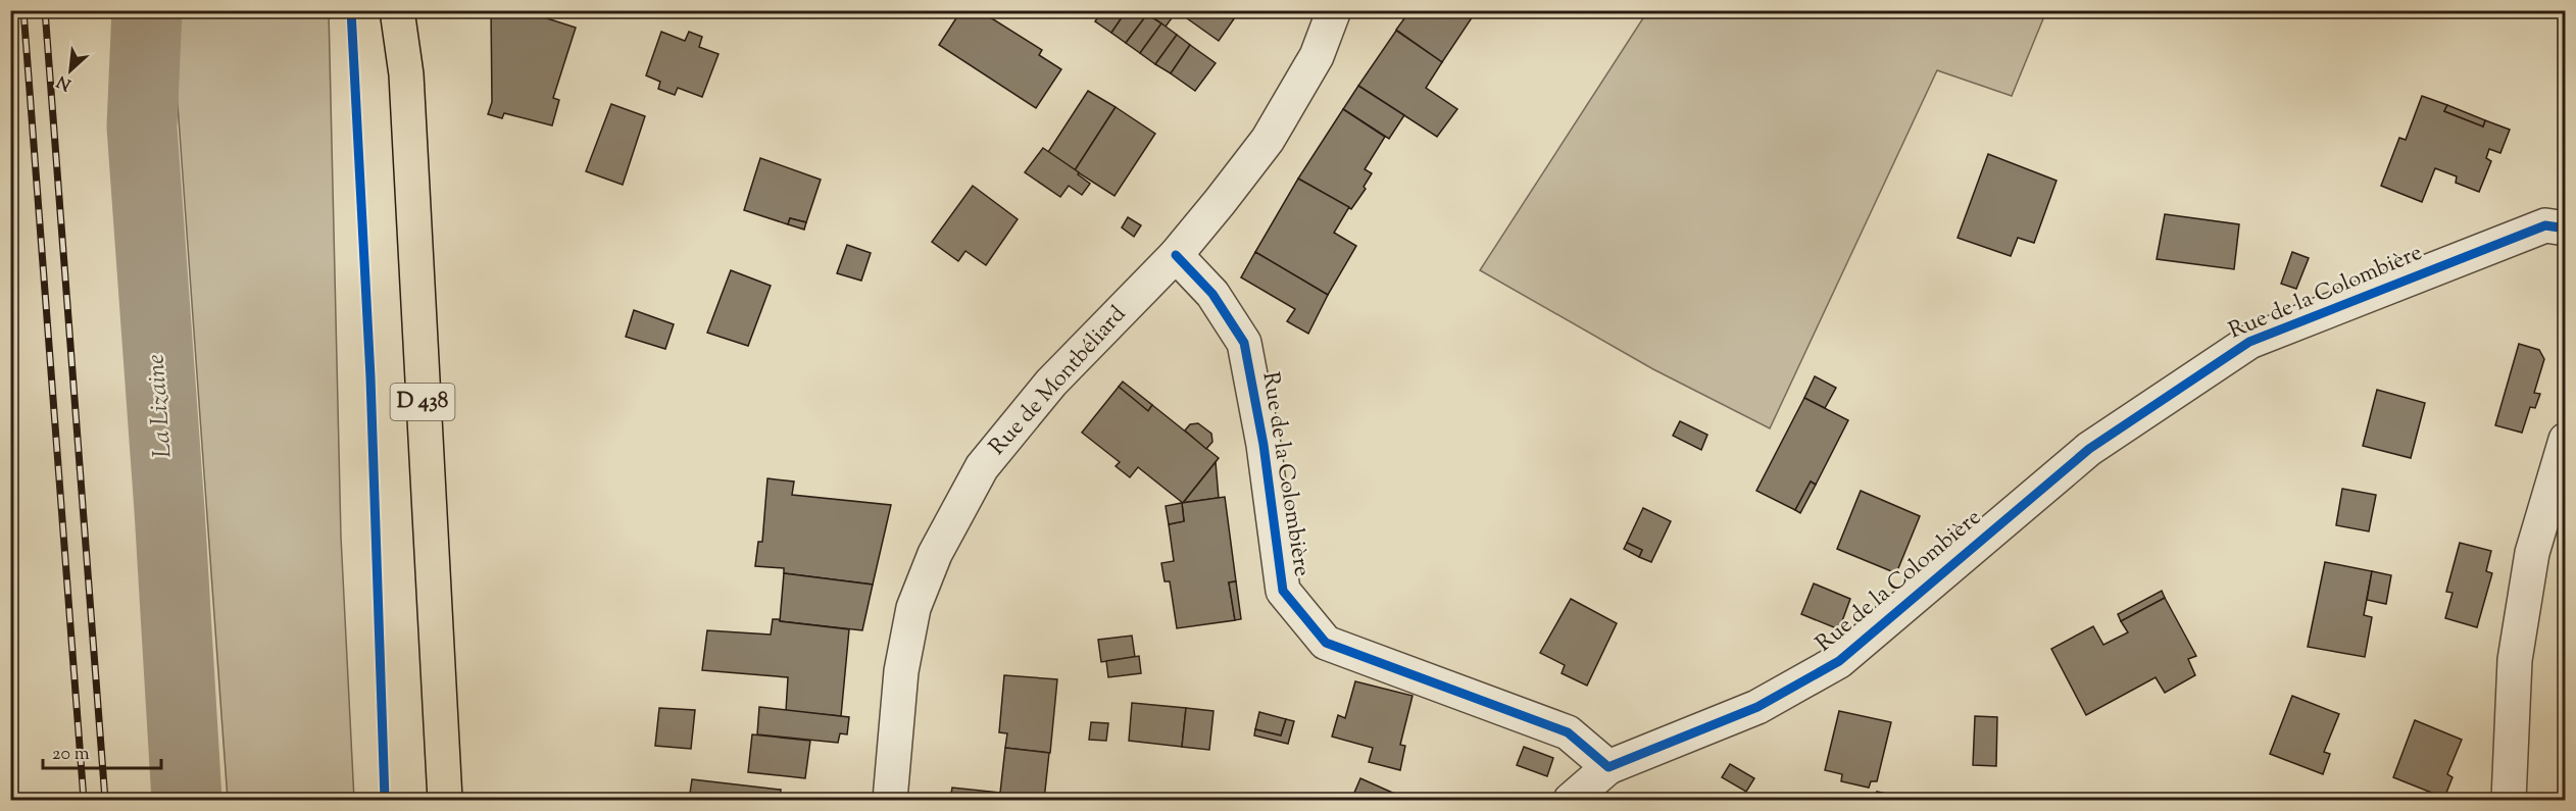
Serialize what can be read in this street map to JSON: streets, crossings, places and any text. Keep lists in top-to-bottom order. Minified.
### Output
{"streets":{"main road":["D 438"],"street":["Rue de la Colombière","Rue de Montbéliard"]},"crossings":[["Rue de la Colombière","Rue de Montbéliard"]],"water":["La Lizaine"],"scale_bar":"20 m","north":"bottom left"}
